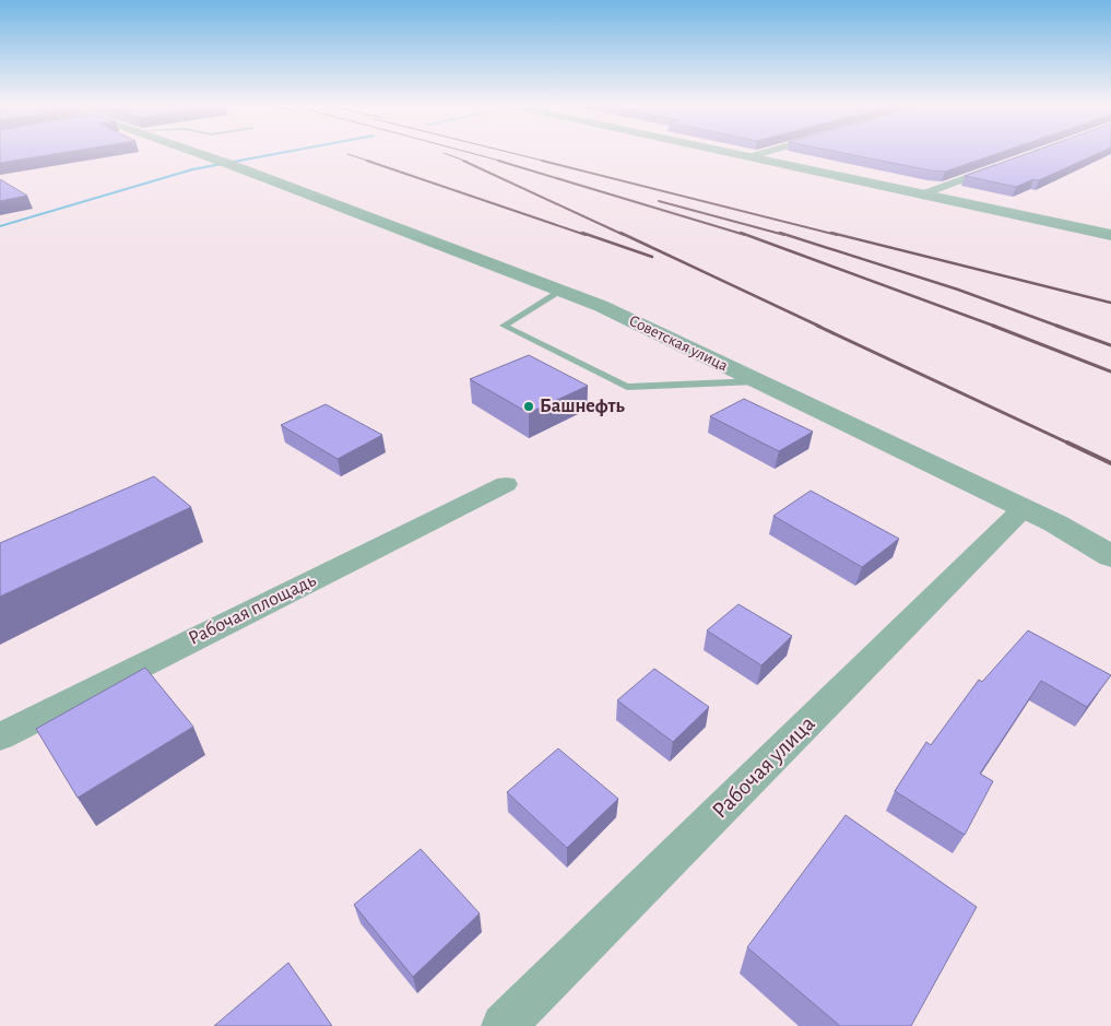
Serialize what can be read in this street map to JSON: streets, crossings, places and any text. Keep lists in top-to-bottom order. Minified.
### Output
{"streets":{"street":["Советская улица","Рабочая площадь","Рабочая улица"]},"crossings":[["Советская улица","Рабочая улица"]],"places":["Башнефть"]}
